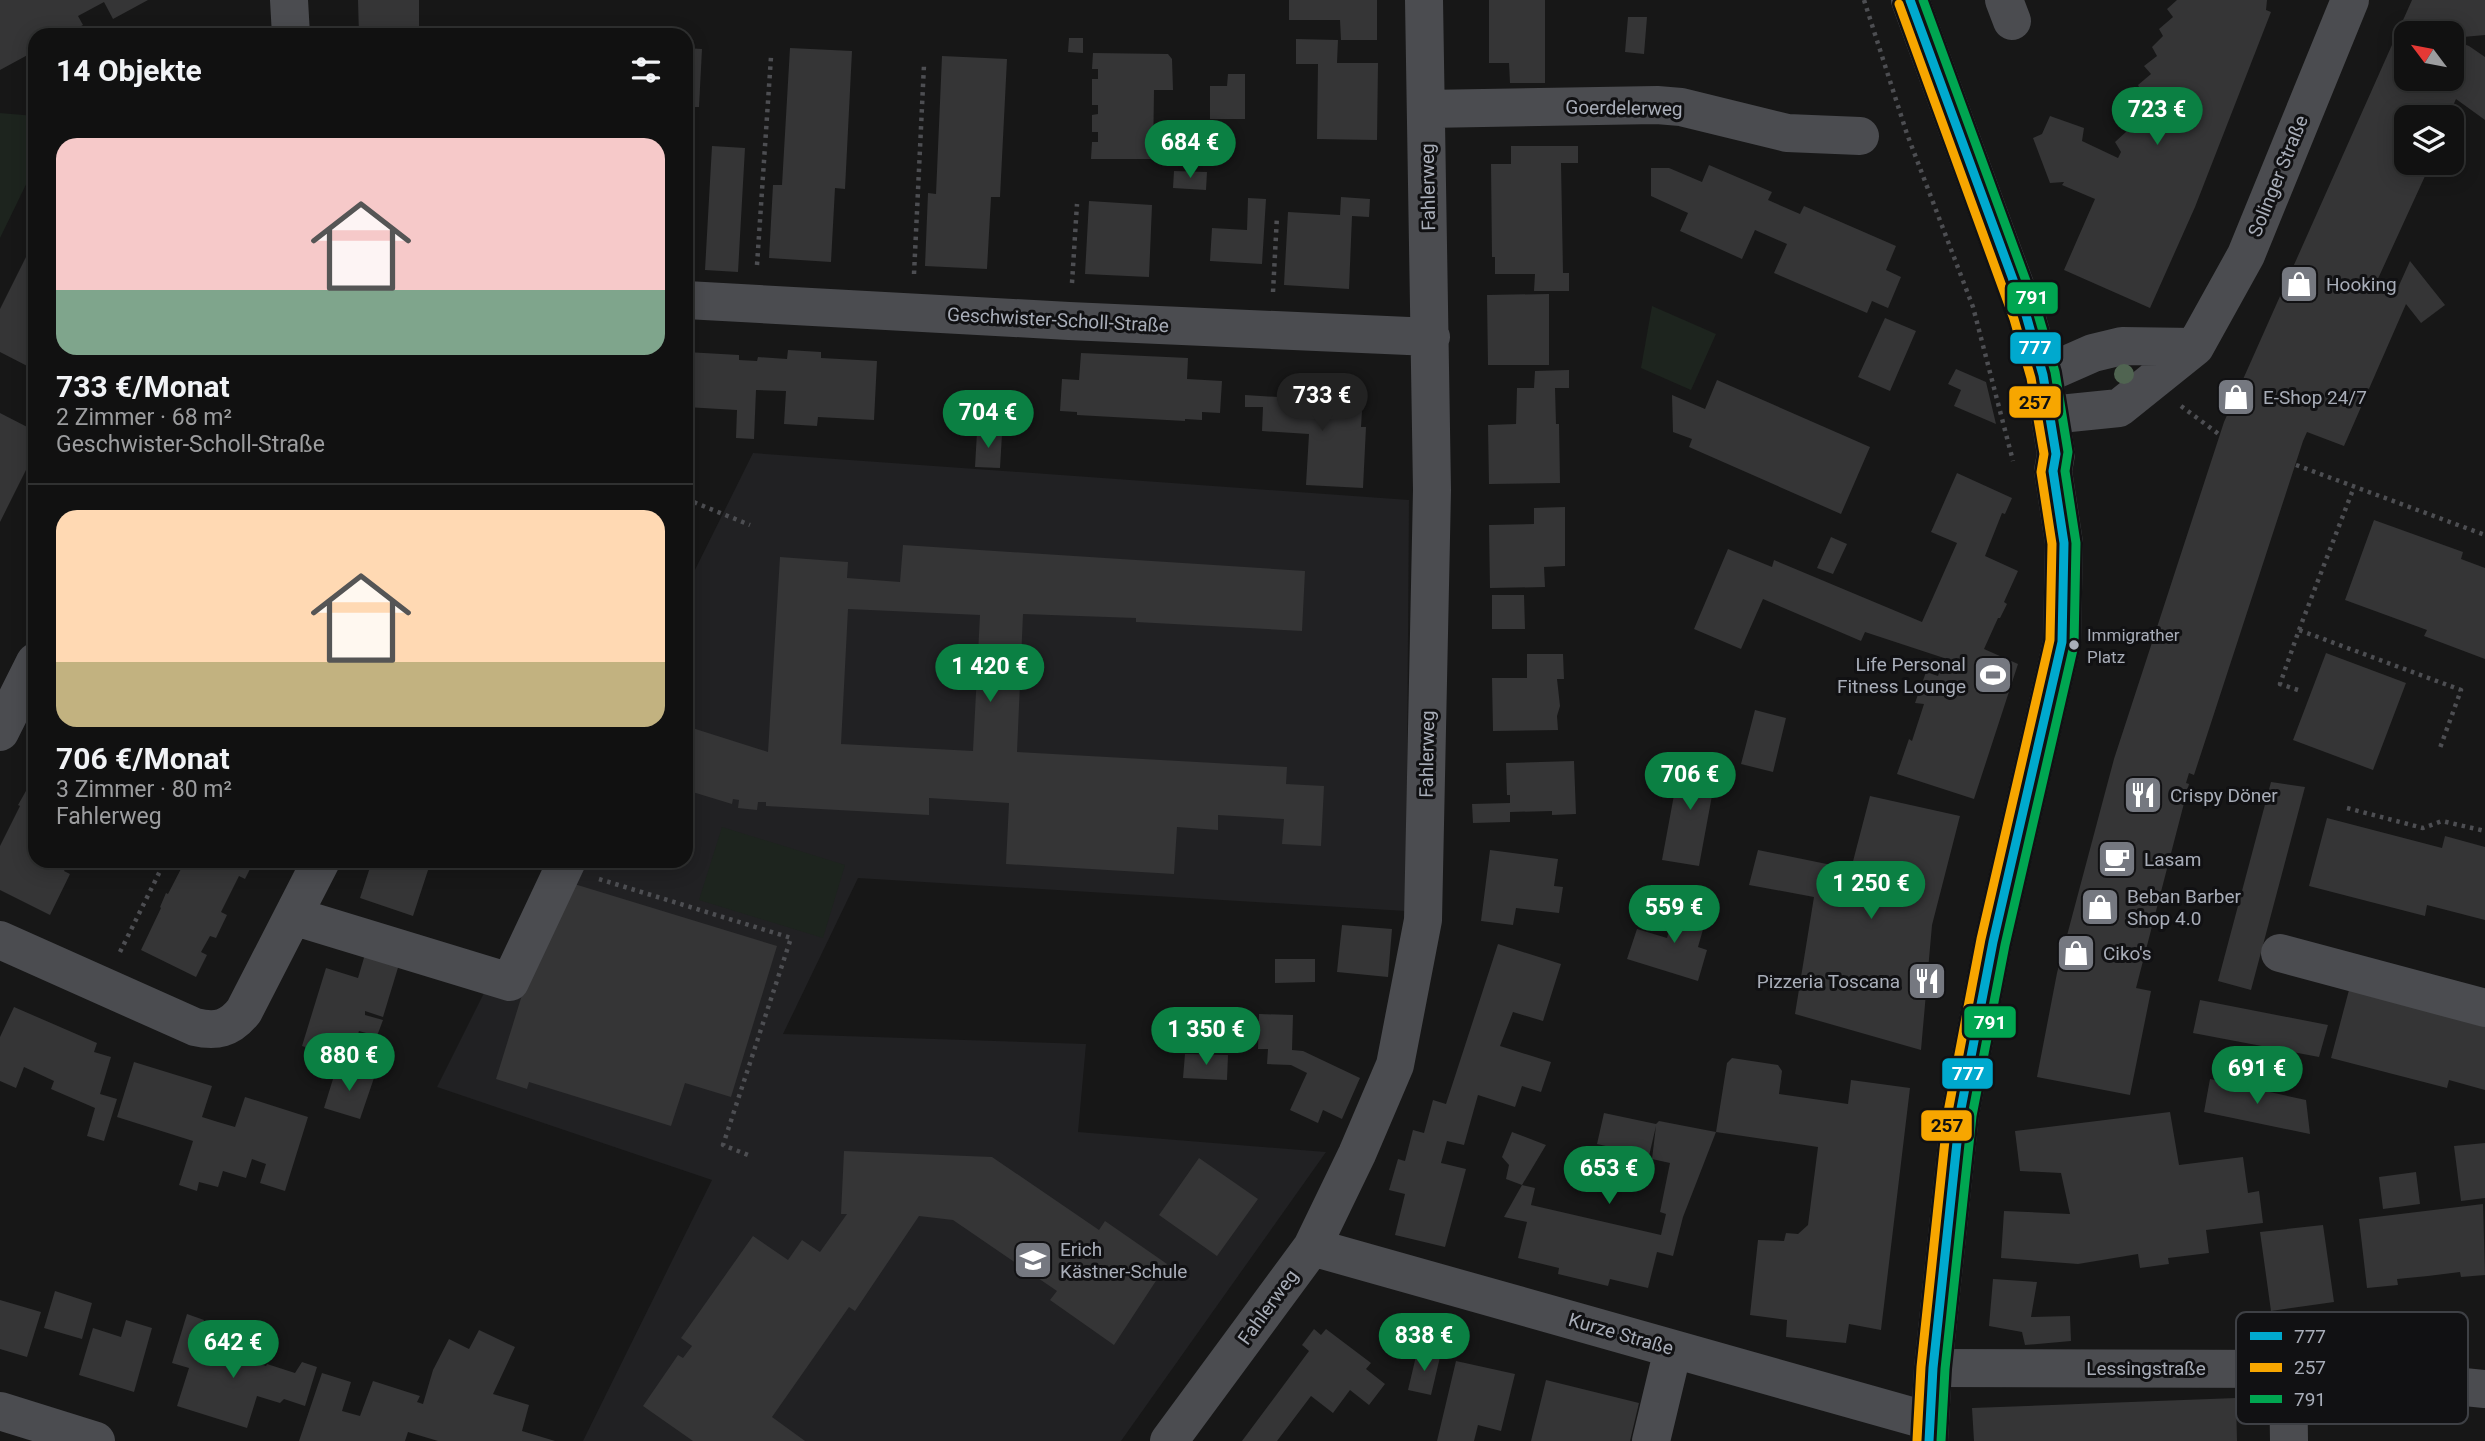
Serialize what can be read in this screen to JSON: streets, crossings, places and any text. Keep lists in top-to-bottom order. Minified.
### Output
{"streets":{"street":["Goerdelerweg","Solinger Straße","Fahlerweg","Geschwister-Scholl-Straße","Kurze Straße","Lessingstraße"]},"crossings":[["Goerdelerweg","Fahlerweg"],["Fahlerweg","Geschwister-Scholl-Straße"],["Fahlerweg","Kurze Straße"]],"places":{"shop":["Hooking","E-Shop 24/7","Beban Barber Shop 4.0","Ciko's"],"other":["Immigrather Platz"],"sports":["Life Personal Fitness Lounge"],"restaurant":["Crispy Döner","Pizzeria Toscana"],"cafe":["Lasam"],"school or university":["Erich Kästner-Schule"]},"lines":["transit line 777","transit line 791","transit line 257"],"legend":["777","257","791"],"north":"top left","page":{"heading":"14 Objekte","price":["723 €","684 €","733 €","704 €","1 420 €","706 €","1 250 €","559 €","1 350 €","880 €","691 €","653 €","838 €","642 €"],"list":[{"name":"733 €/Monat","note":"2 Zimmer · 68 m² · Geschwister-Scholl-Straße"},{"name":"706 €/Monat","note":"3 Zimmer · 80 m² · Fahlerweg"}]}}
